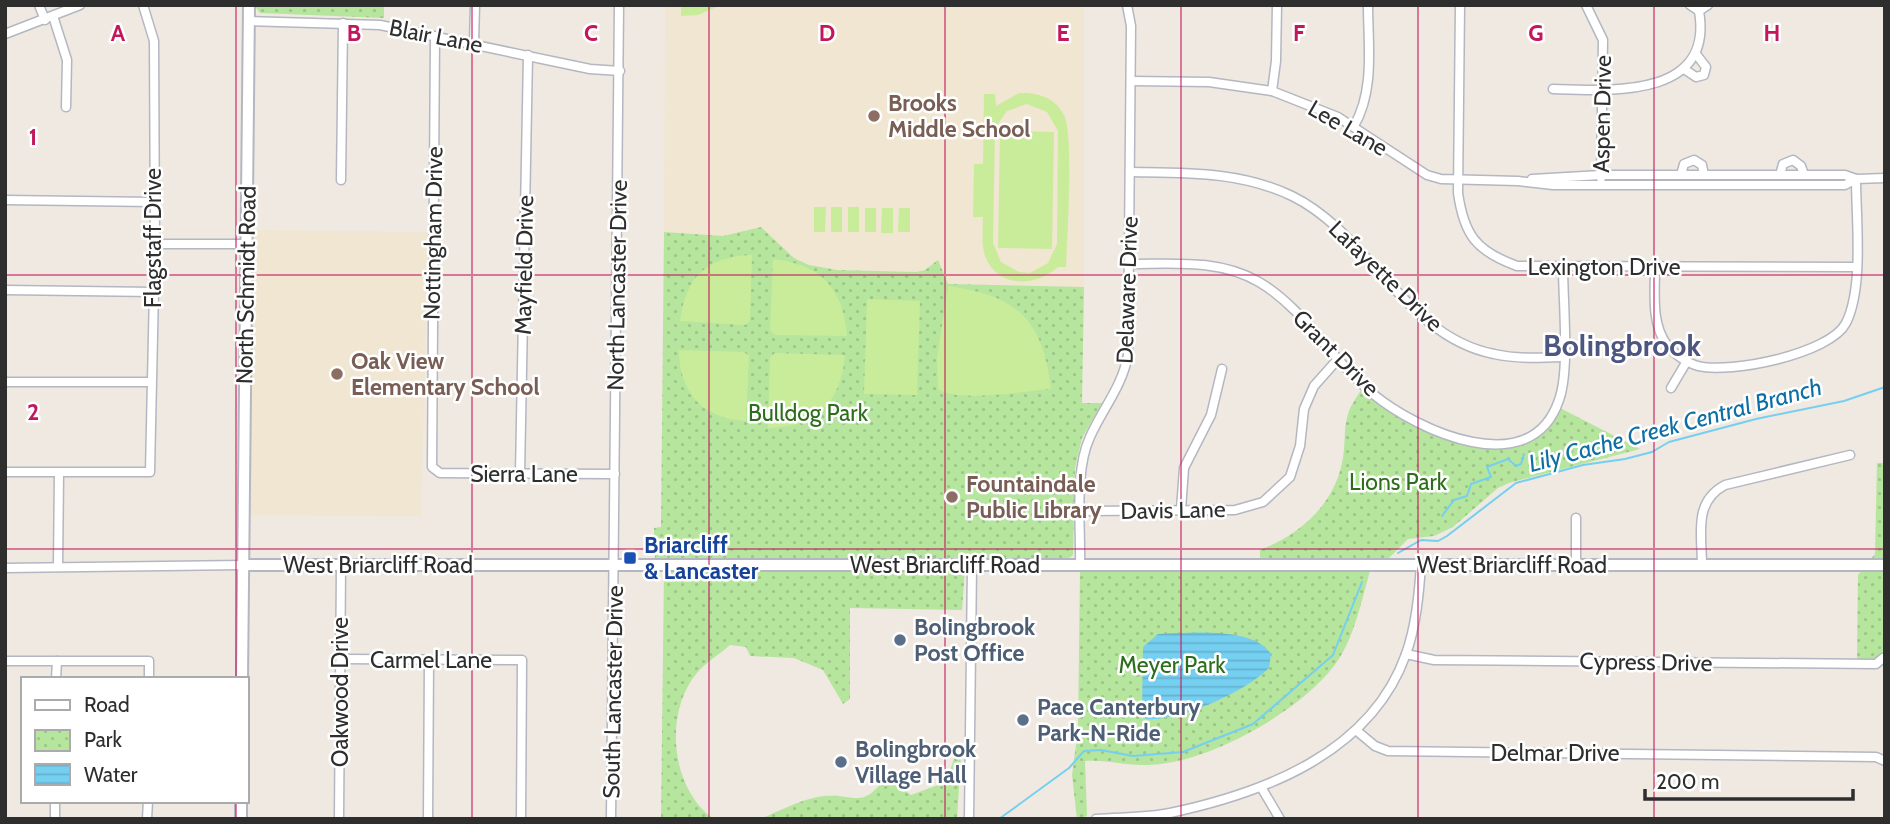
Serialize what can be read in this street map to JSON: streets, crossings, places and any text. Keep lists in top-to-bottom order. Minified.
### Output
{"streets":{"street":["Blair Lane","Aspen Drive","Lee Lane","Nottingham Drive","Flagstaff Drive","Mayfield Drive","Lexington Drive","Lafayette Drive","North Schmidt Road","North Lancaster Drive","Delaware Drive","Grant Drive","Sierra Lane","Davis Lane","West Briarcliff Road","Carmel Lane","Cypress Drive","Oakwood Drive","South Lancaster Drive","Delmar Drive"]},"crossings":[["Blair Lane","Nottingham Drive"],["Blair Lane","Mayfield Drive"],["Blair Lane","North Schmidt Road"],["Blair Lane","North Lancaster Drive"],["Aspen Drive","Lee Lane"],["Lee Lane","Lexington Drive"],["Lee Lane","Delaware Drive"],["Nottingham Drive","Sierra Lane"],["Mayfield Drive","Sierra Lane"],["Lexington Drive","Grant Drive"],["Lafayette Drive","Delaware Drive"],["Lafayette Drive","Grant Drive"],["North Schmidt Road","West Briarcliff Road"],["North Lancaster Drive","Sierra Lane"],["North Lancaster Drive","West Briarcliff Road"],["North Lancaster Drive","South Lancaster Drive"],["Delaware Drive","Grant Drive"],["Delaware Drive","Davis Lane"],["Delaware Drive","West Briarcliff Road"],["Grant Drive","Davis Lane"],["West Briarcliff Road","Oakwood Drive"],["West Briarcliff Road","South Lancaster Drive"],["Carmel Lane","Oakwood Drive"]],"districts":["Bolingbrook"],"water":["Lily Cache Creek Central Branch"],"parks":["Bulldog Park","Lions Park","Meyer Park"],"places":{"other":["Brooks Middle School","Oak View Elementary School","Fountaindale Public Library","Bolingbrook Post Office","Pace Canterbury Park-N-Ride","Bolingbrook Village Hall"],"transit":["Briarcliff & Lancaster"]},"legend":["Road","Park","Water"],"scale_bar":"200 m","grid":{"columns":["A","B","C","D","E","F","G","H"],"rows":["1","2"]}}
